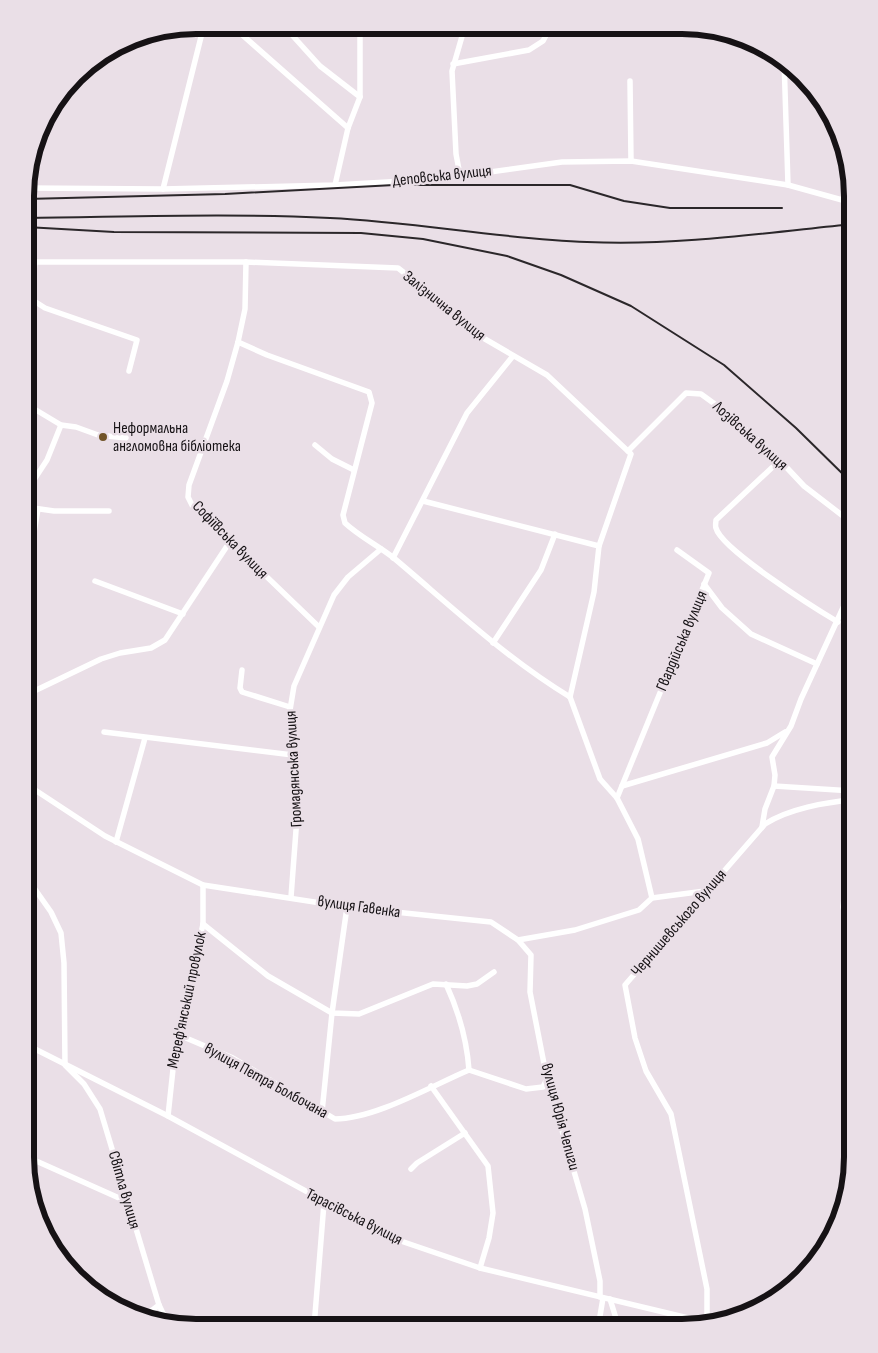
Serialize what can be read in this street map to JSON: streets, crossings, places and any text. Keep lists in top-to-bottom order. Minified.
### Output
{"streets":{"street":["Деповська вулиця","Залізнична вулиця","Лозівська вулиця","Софіївська вулиця","Гвардійська вулиця","Громадянська вулиця","вулиця Гавенка","Чернишевського вулиця","Мереф'янський провулок","вулиця Петра Болбочана","вулиця Юрія Чепиги","Світла вулиця","Тарасівська вулиця"]},"crossings":[["Залізнична вулиця","Лозівська вулиця"],["Залізнична вулиця","Софіївська вулиця"],["Софіївська вулиця","Громадянська вулиця"],["Громадянська вулиця","вулиця Гавенка"],["вулиця Гавенка","Мереф'янський провулок"],["вулиця Гавенка","вулиця Юрія Чепиги"],["Мереф'янський провулок","вулиця Петра Болбочана"],["Мереф'янський провулок","Тарасівська вулиця"],["вулиця Юрія Чепиги","Тарасівська вулиця"],["Світла вулиця","Тарасівська вулиця"]],"places":["Неформальна англомовна бібліотека"]}
